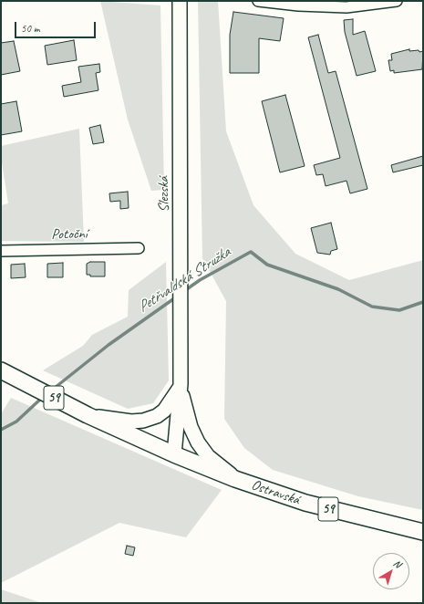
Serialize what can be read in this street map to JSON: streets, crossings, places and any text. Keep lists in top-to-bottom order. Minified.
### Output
{"streets":{"main road":["Slezská","59","Ostravská"],"street":["Potoční"]},"crossings":[["Slezská","59"],["Slezská","Ostravská"],["59","Ostravská"]],"water":["Petřvaldská Stružka"],"scale_bar":"50 m","north":"top right"}
